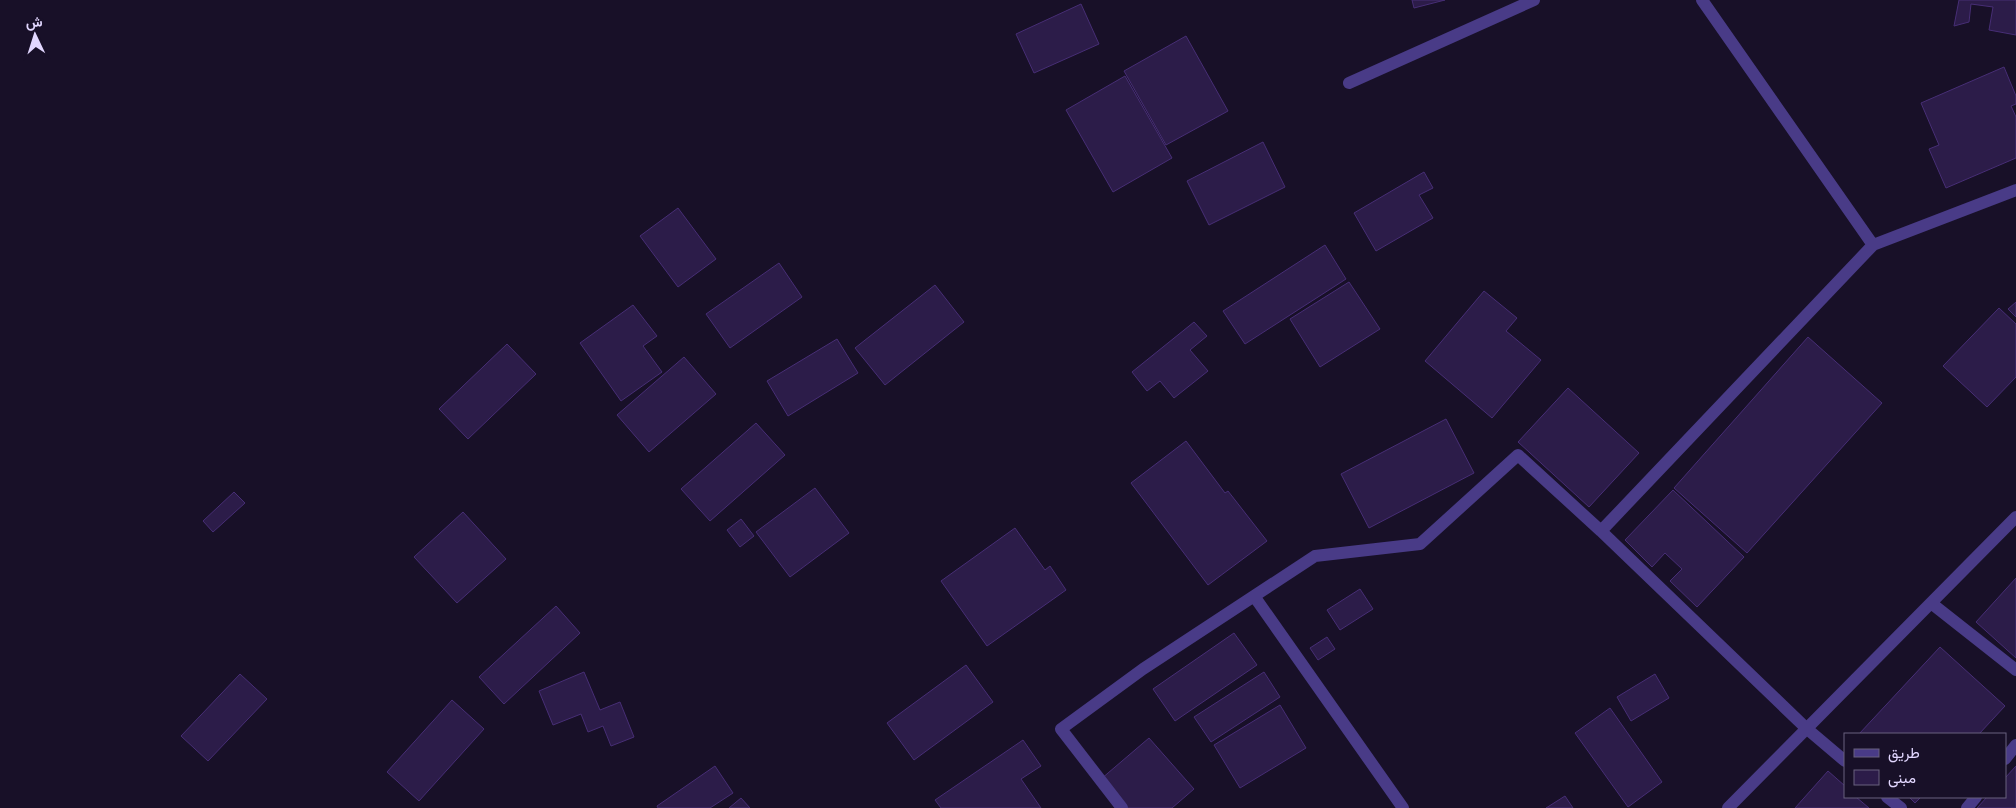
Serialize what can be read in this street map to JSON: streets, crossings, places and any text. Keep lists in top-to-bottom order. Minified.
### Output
{"legend":["طريق","مبنى"],"north":"top"}
